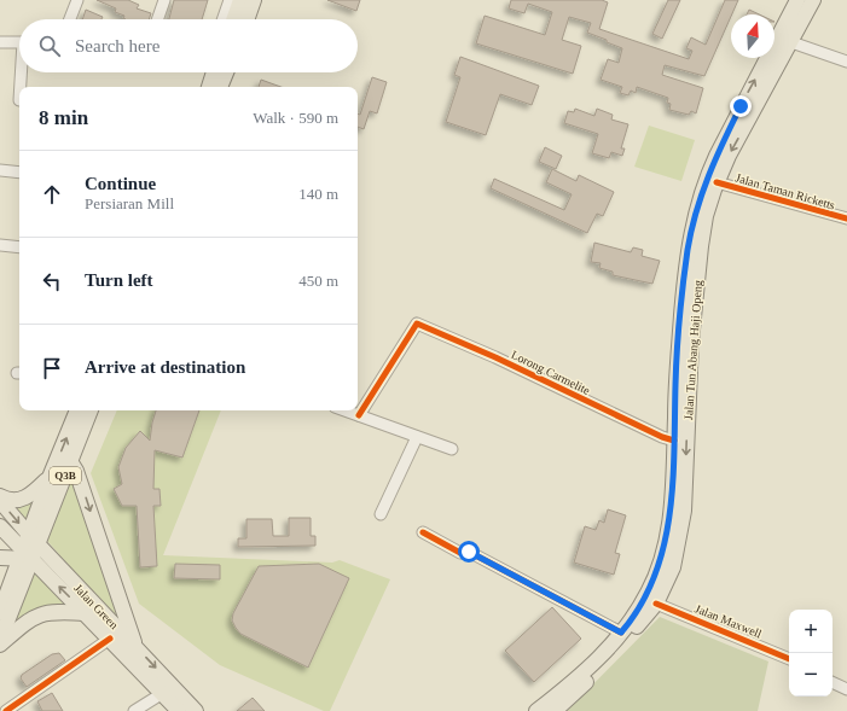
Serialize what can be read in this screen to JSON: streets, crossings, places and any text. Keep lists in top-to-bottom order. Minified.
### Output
{"streets":{"main road":["Jalan Tun Abang Haji Openg","Q3B","Jalan Green"],"street":["Jalan Taman Ricketts","Lorong Carmelite","Jalan Maxwell"]},"crossings":[["Jalan Taman Ricketts","Jalan Tun Abang Haji Openg"],["Jalan Tun Abang Haji Openg","Lorong Carmelite"],["Jalan Tun Abang Haji Openg","Jalan Maxwell"],["Q3B","Jalan Green"]],"north":"top","page":{"search":"Search here","heading":["8 min","Walk · 590 m"],"list":[["Continue","Persiaran Mill","140 m"],["Turn left","450 m"],"Arrive at destination"],"map_buttons":["+","−"]}}
